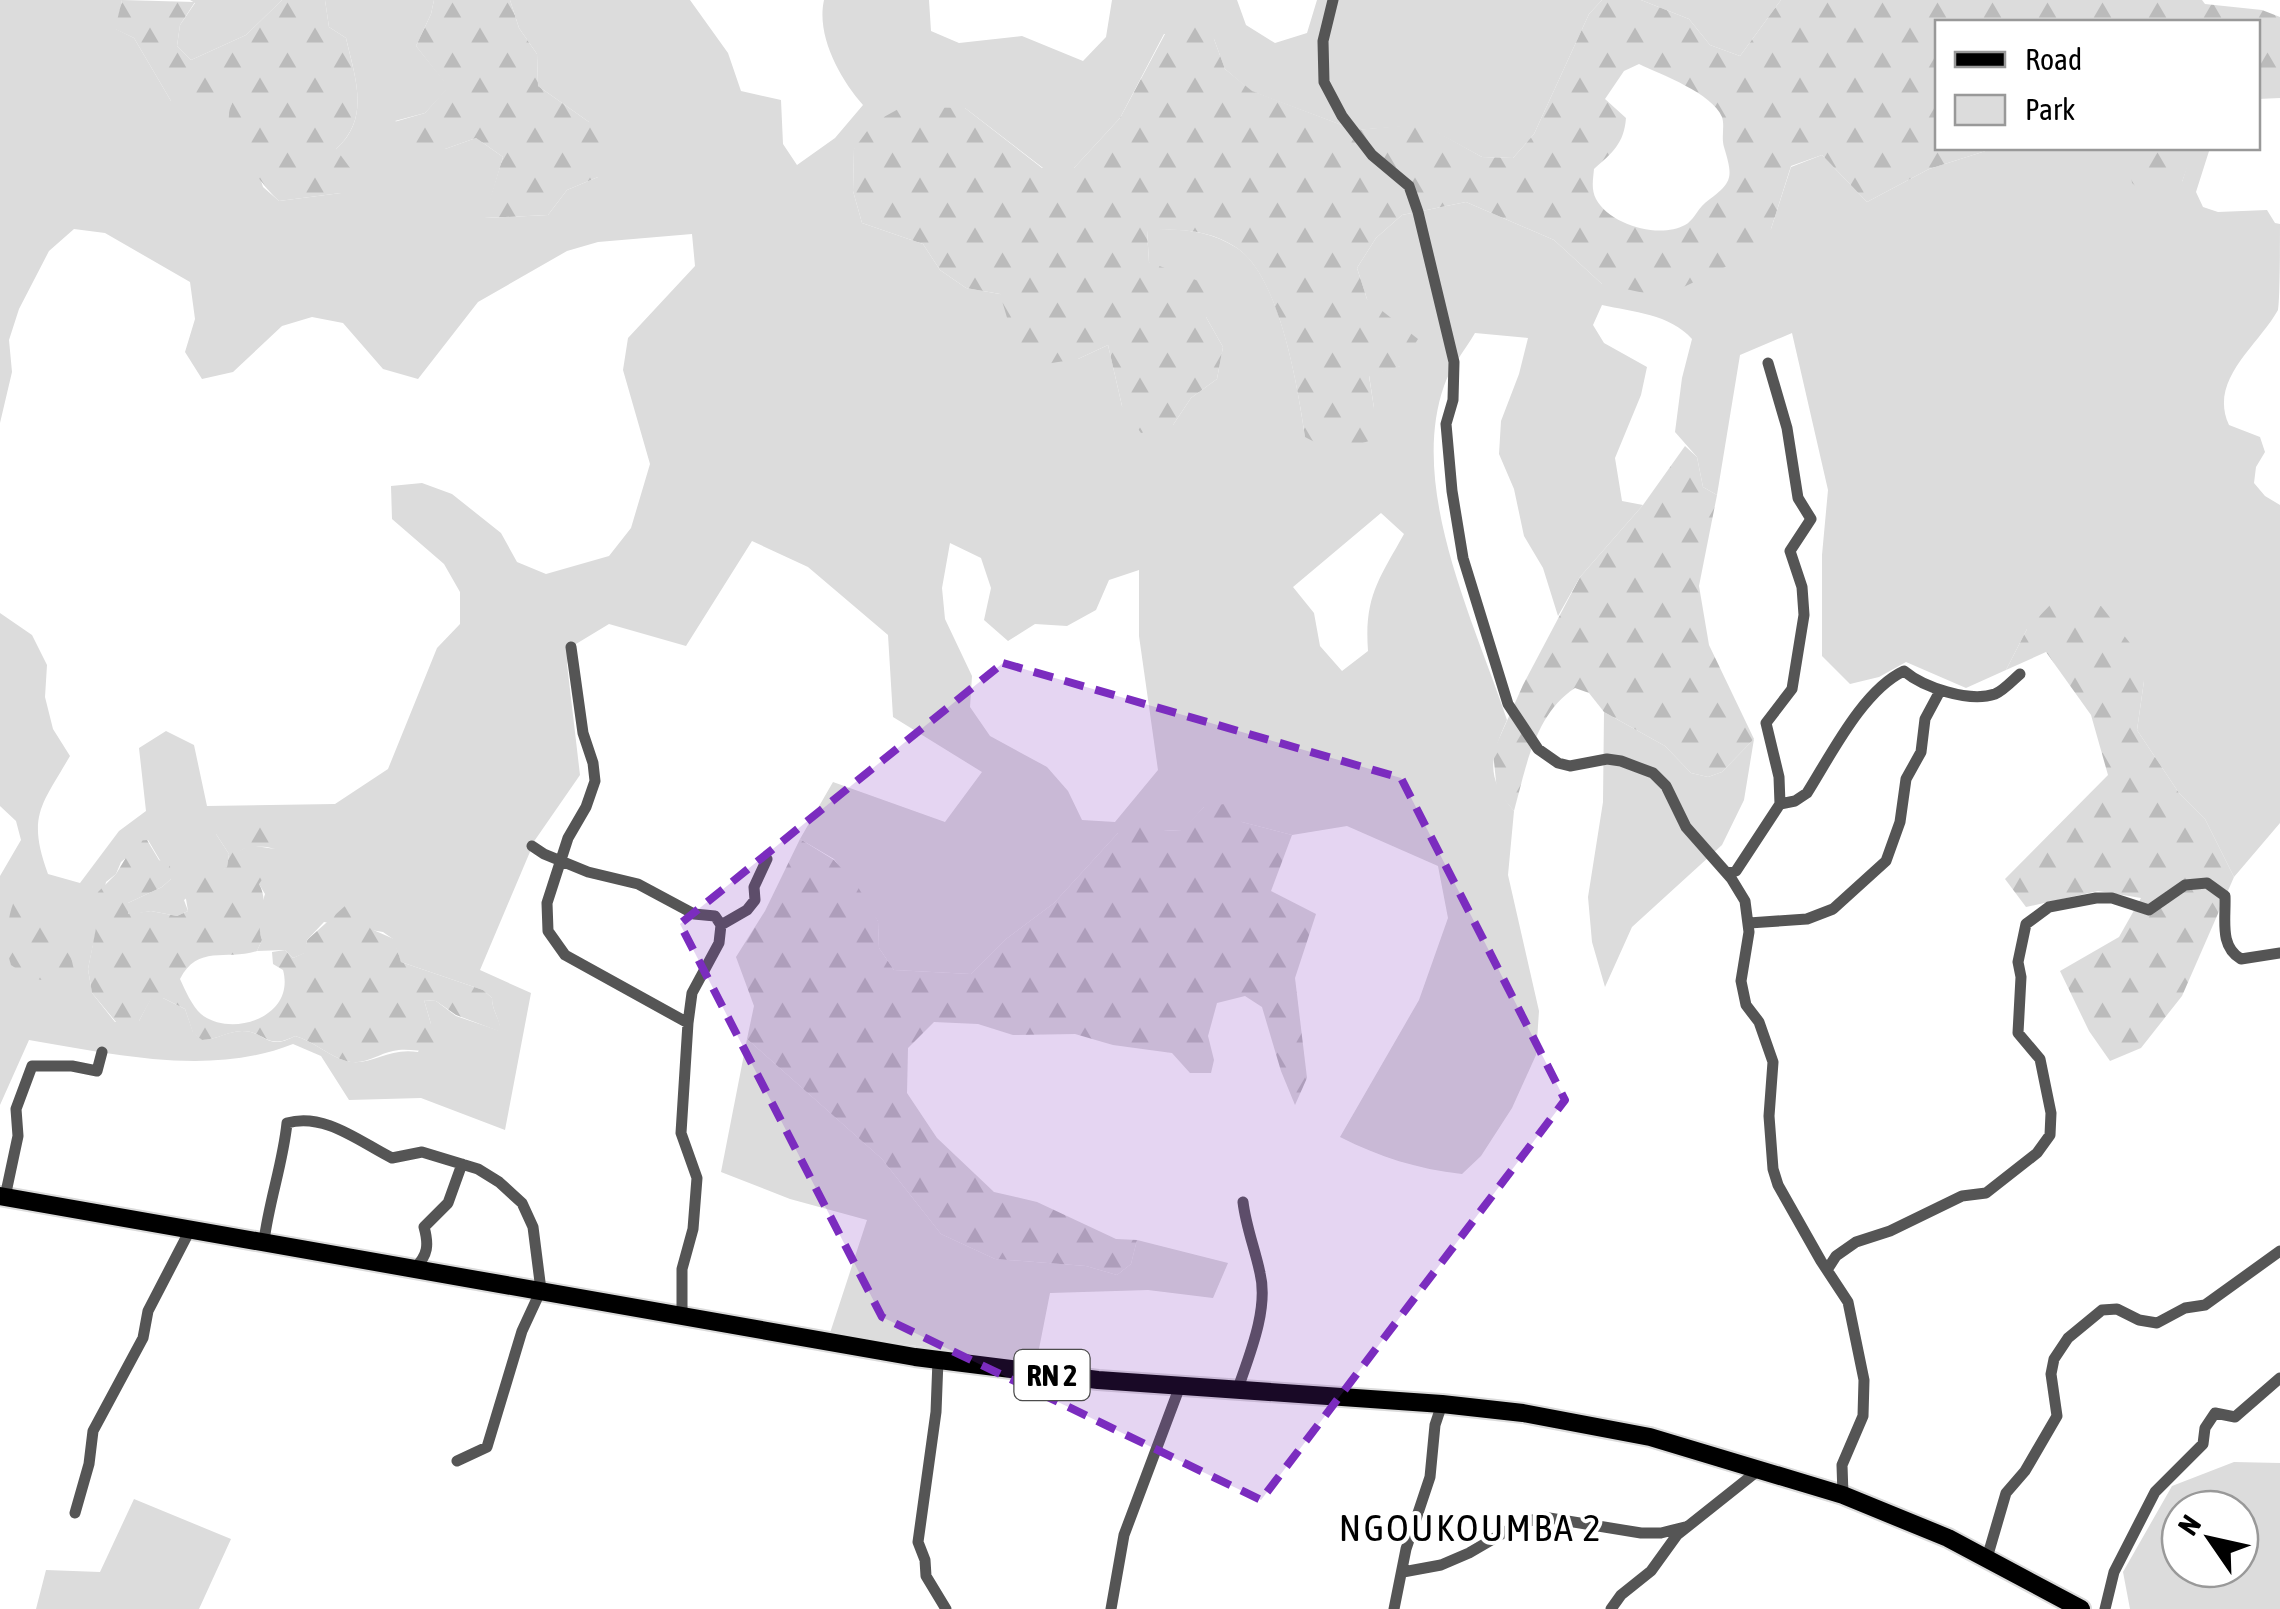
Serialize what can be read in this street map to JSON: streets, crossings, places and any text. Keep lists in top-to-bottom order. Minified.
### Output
{"streets":{"main road":["RN 2"]},"districts":["NGOUKOUMBA 2"],"legend":["Road","Park"],"north":"top left"}
